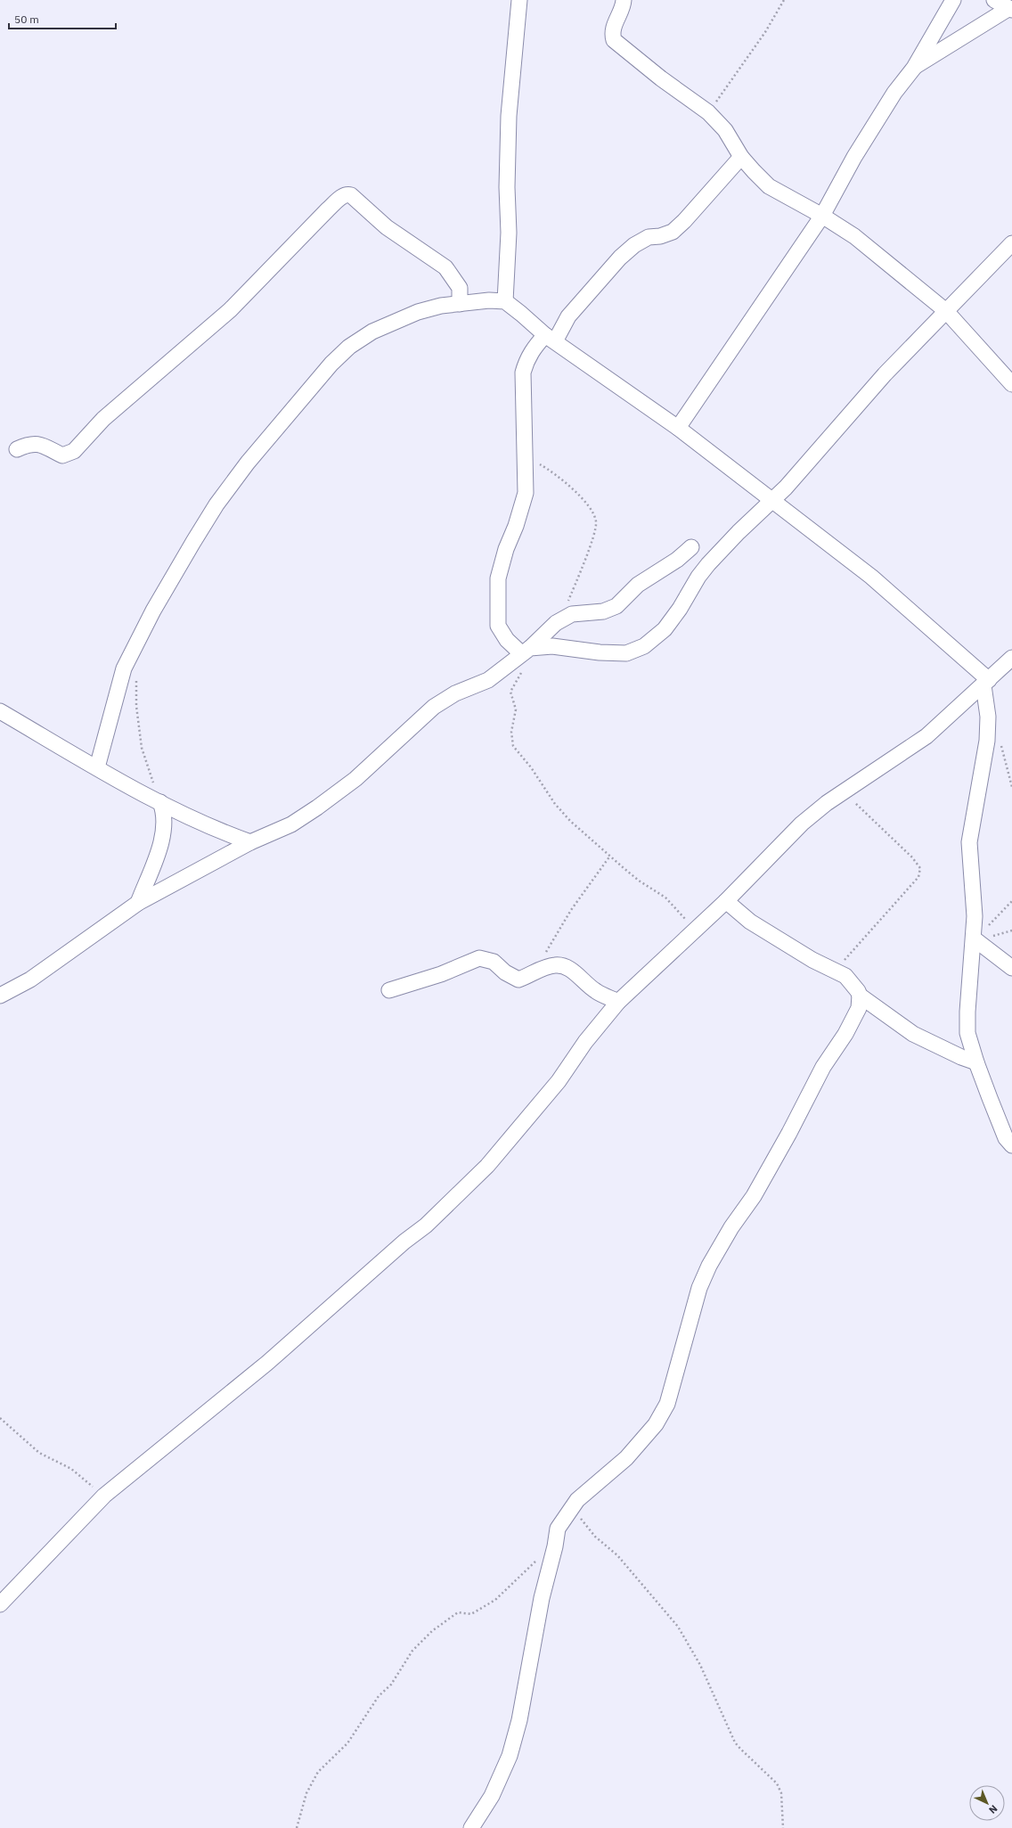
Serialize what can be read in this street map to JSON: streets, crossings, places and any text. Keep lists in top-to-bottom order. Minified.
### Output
{"scale_bar":"50 m","north":"bottom right"}
